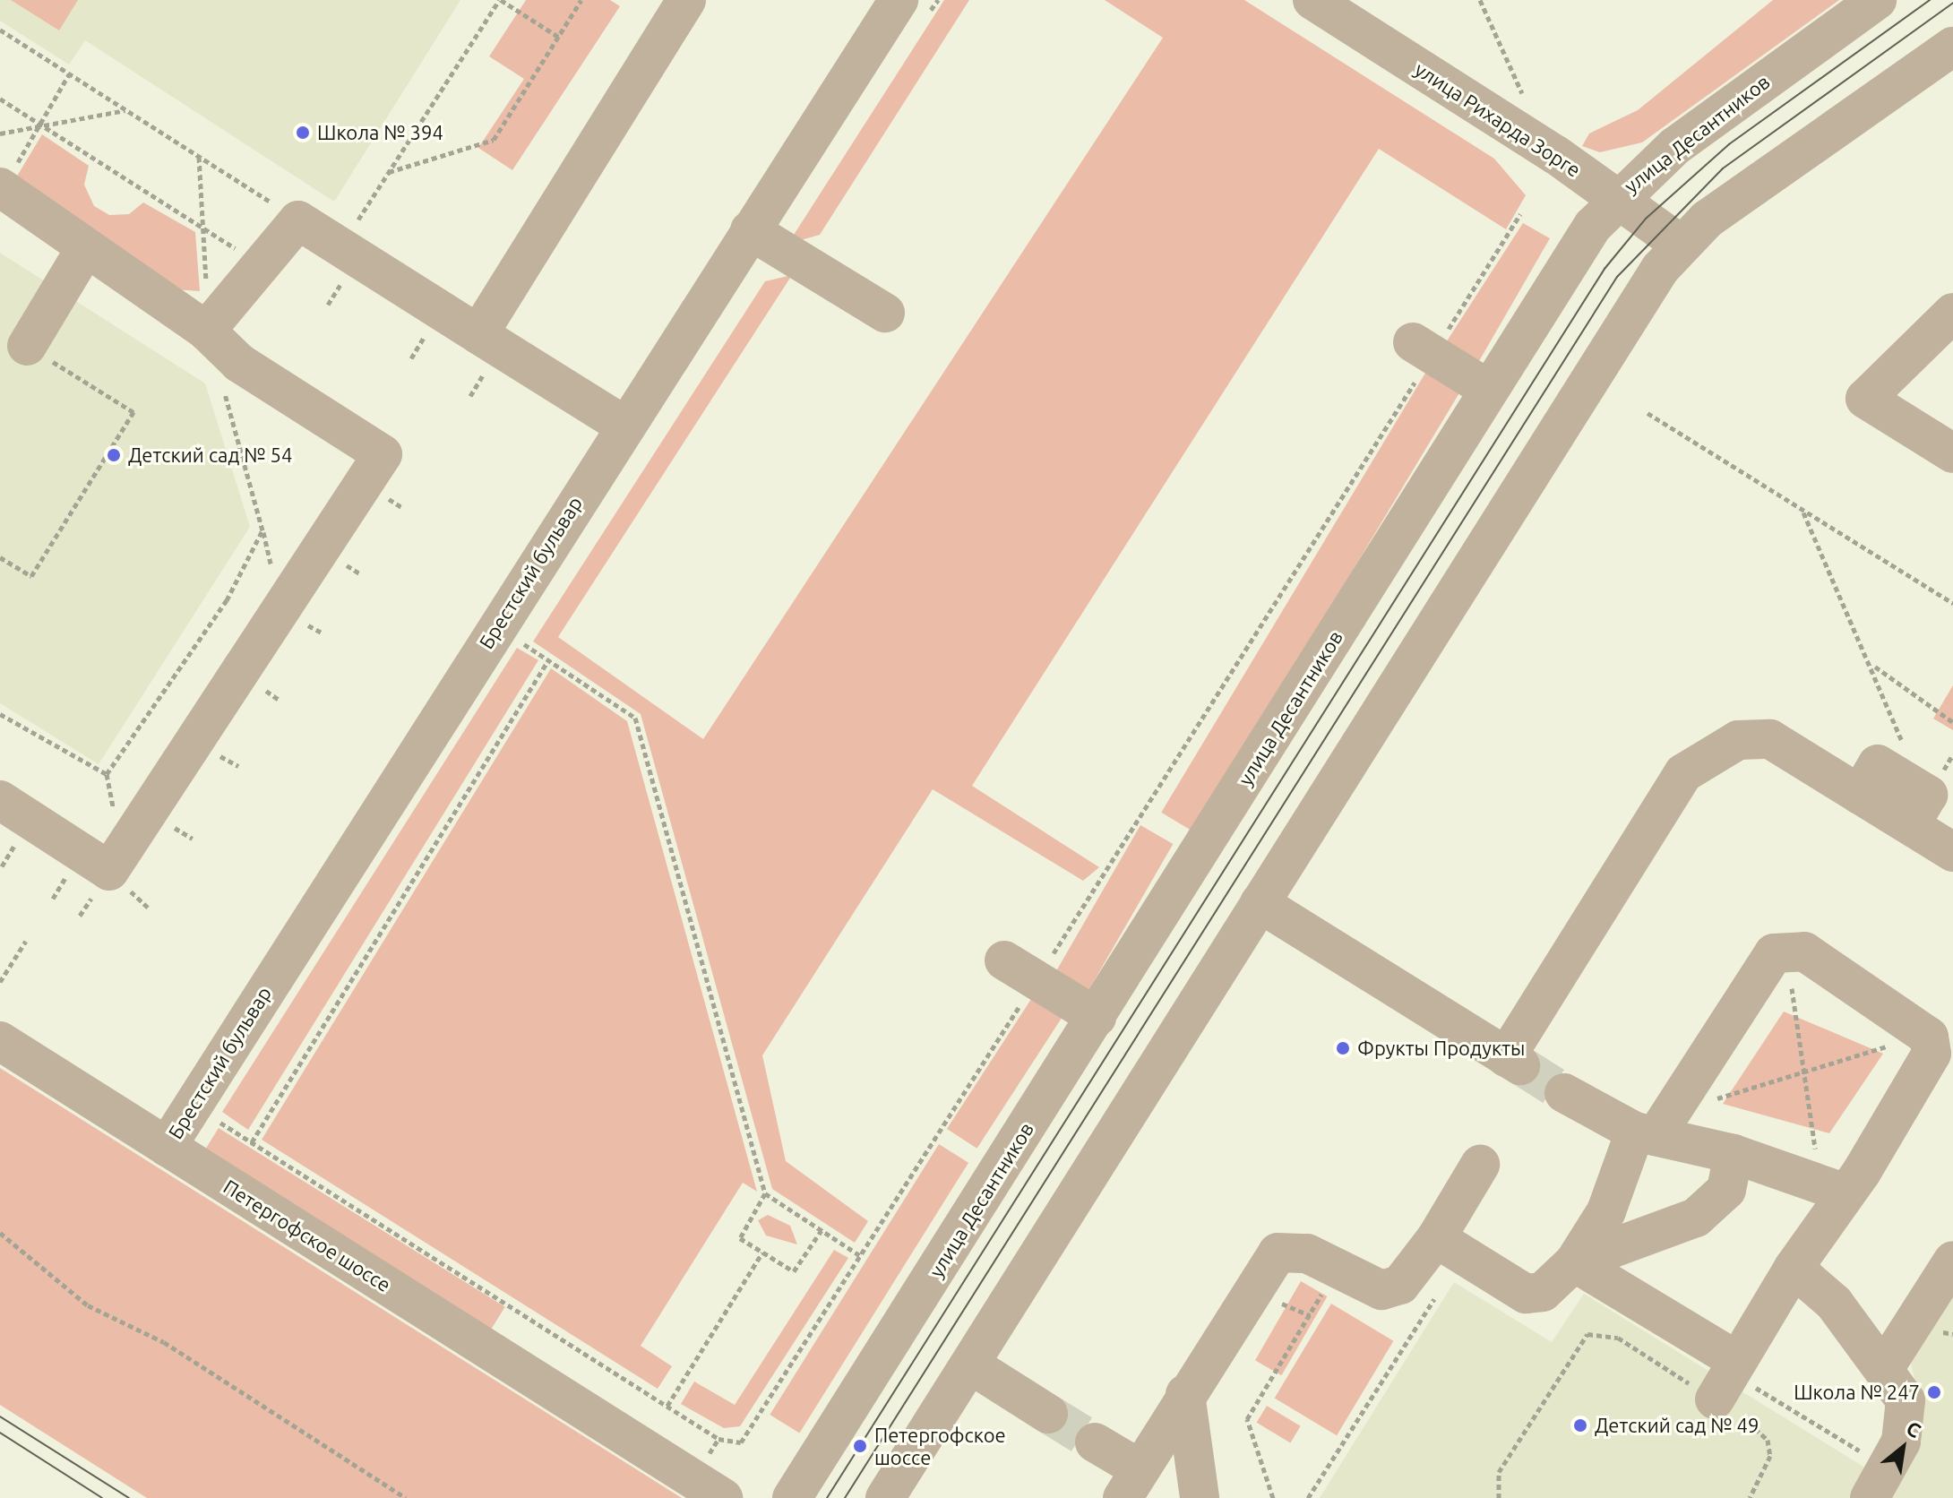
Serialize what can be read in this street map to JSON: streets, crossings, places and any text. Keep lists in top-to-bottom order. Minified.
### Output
{"streets":{"street":["улица Рихарда Зорге","улица Десантников","Брестский бульвар","Петергофское шоссе"]},"crossings":[["улица Рихарда Зорге","улица Десантников"],["Брестский бульвар","Петергофское шоссе"]],"places":["Школа № 394","Детский сад № 54","Фрукты Продукты","Школа № 247","Детский сад № 49","Петергофское шоссе"],"north":"top right"}
